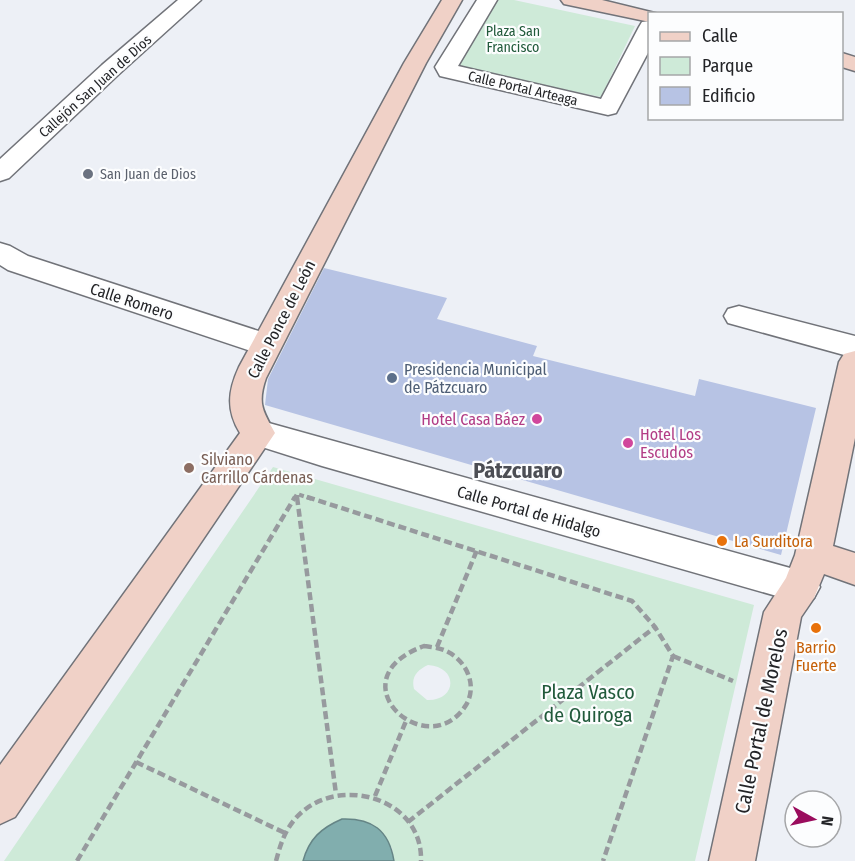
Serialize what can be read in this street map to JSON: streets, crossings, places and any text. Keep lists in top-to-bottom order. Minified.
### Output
{"streets":{"main road":["Calle Ponce de León","Calle Portal de Morelos"],"street":["Callejón San Juan de Dios","Calle Portal Arteaga","Calle Romero","Calle Portal de Hidalgo"]},"crossings":[["Calle Romero","Calle Ponce de León"],["Calle Ponce de León","Calle Portal de Hidalgo"],["Calle Portal de Hidalgo","Calle Portal de Morelos"]],"districts":["Pátzcuaro"],"parks":["Plaza San Francisco","Plaza Vasco de Quiroga"],"places":["San Juan de Dios","Presidencia Municipal de Pátzcuaro","Hotel Casa Báez","Hotel Los Escudos","Silviano Carrillo Cárdenas","La Surditora","Barrio Fuerte"],"legend":["Calle","Parque","Edificio"],"north":"right"}
